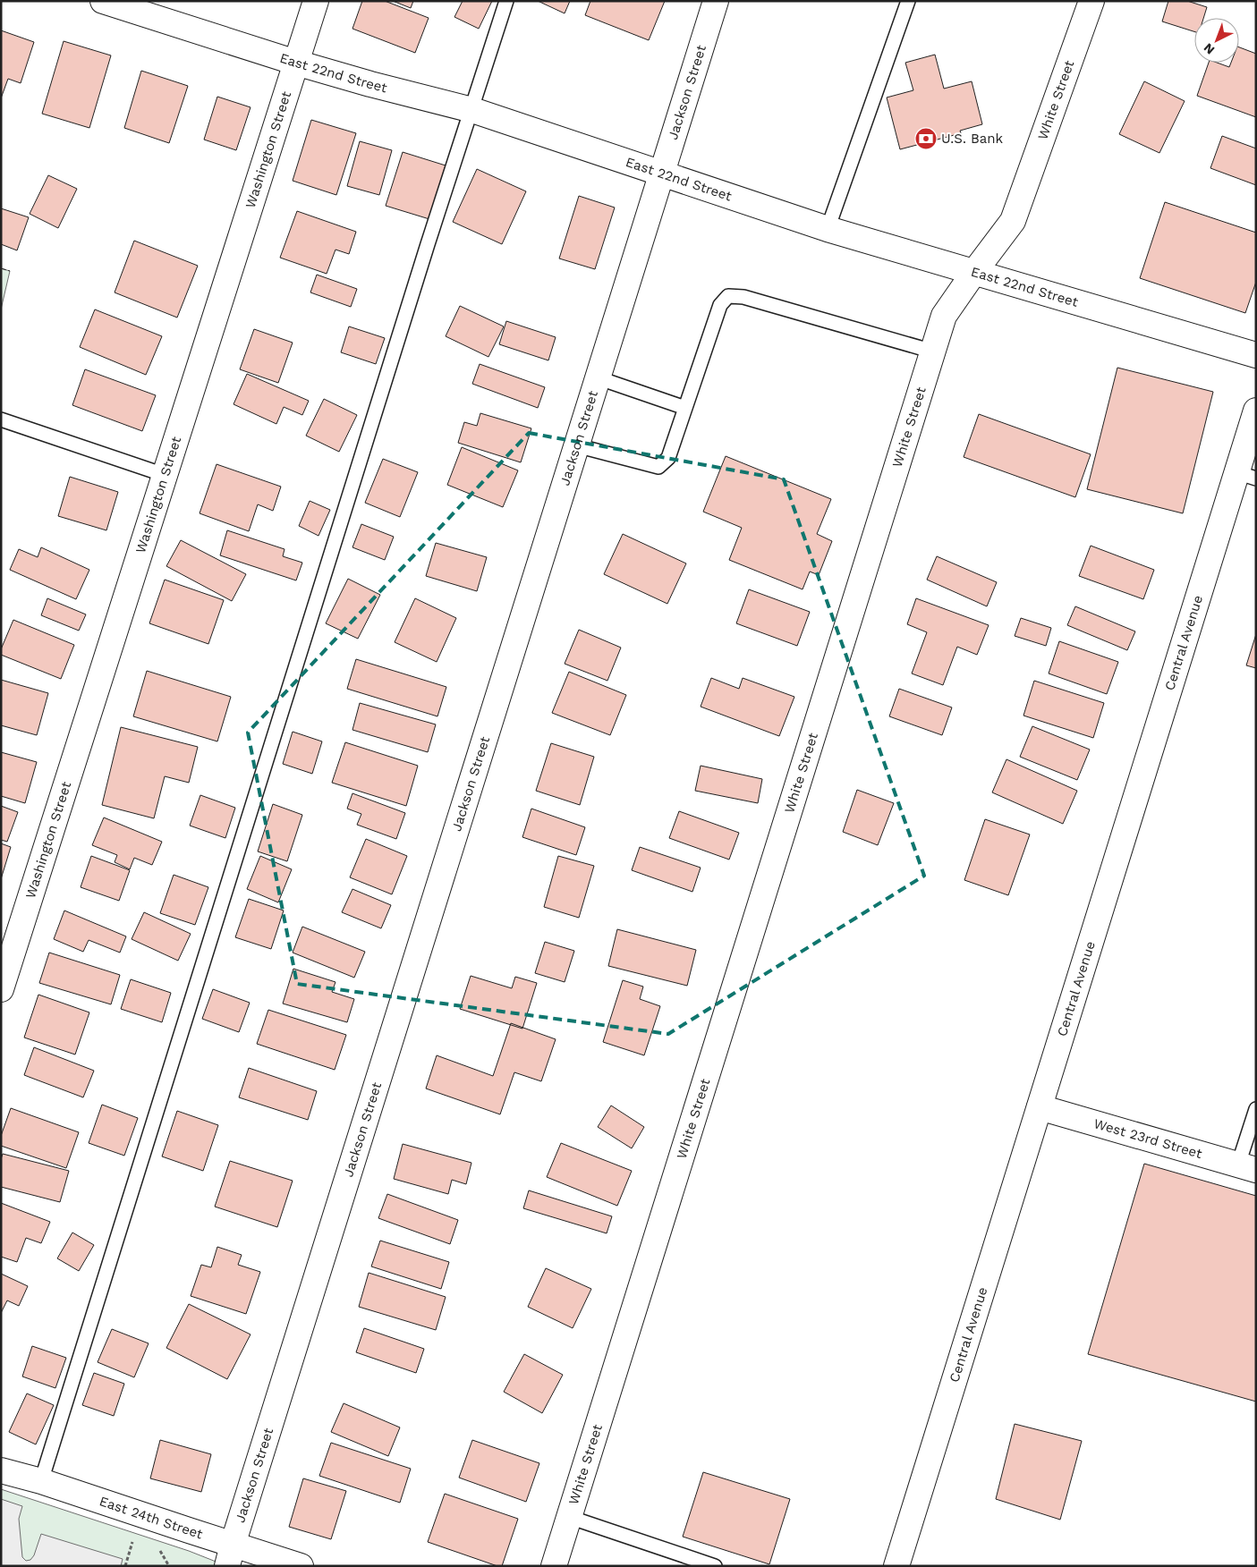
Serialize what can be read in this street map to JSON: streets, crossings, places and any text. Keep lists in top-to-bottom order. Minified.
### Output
{"streets":{"street":["East 22nd Street","Jackson Street","White Street","Washington Street","Central Avenue","West 23rd Street","East 24th Street"]},"crossings":[["East 22nd Street","Jackson Street"],["East 22nd Street","White Street"],["East 22nd Street","Washington Street"],["Jackson Street","East 24th Street"],["Central Avenue","West 23rd Street"]],"places":{"bank":["U.S. Bank"]},"north":"bottom left"}
